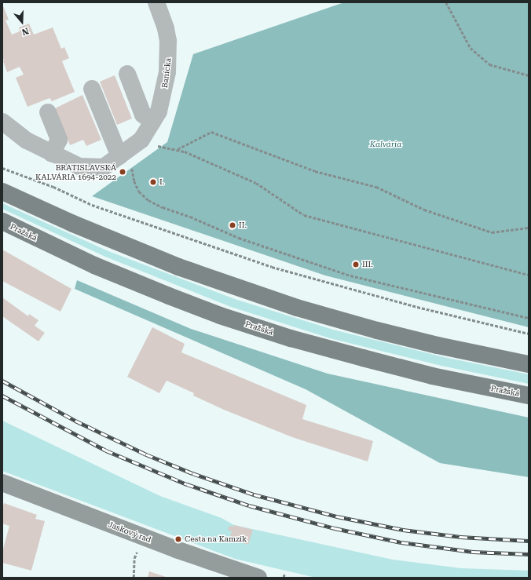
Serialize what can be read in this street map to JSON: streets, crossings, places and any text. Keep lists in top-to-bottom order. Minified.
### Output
{"streets":{"main road":["Pražská"],"street":["Banícka","Jaskový rad"]},"parks":["Kalvária"],"places":["BRATISLAVSKÁ KALVÁRIA 1694-2022","I.","II.","III.","Cesta na Kamzík"],"north":"bottom"}
